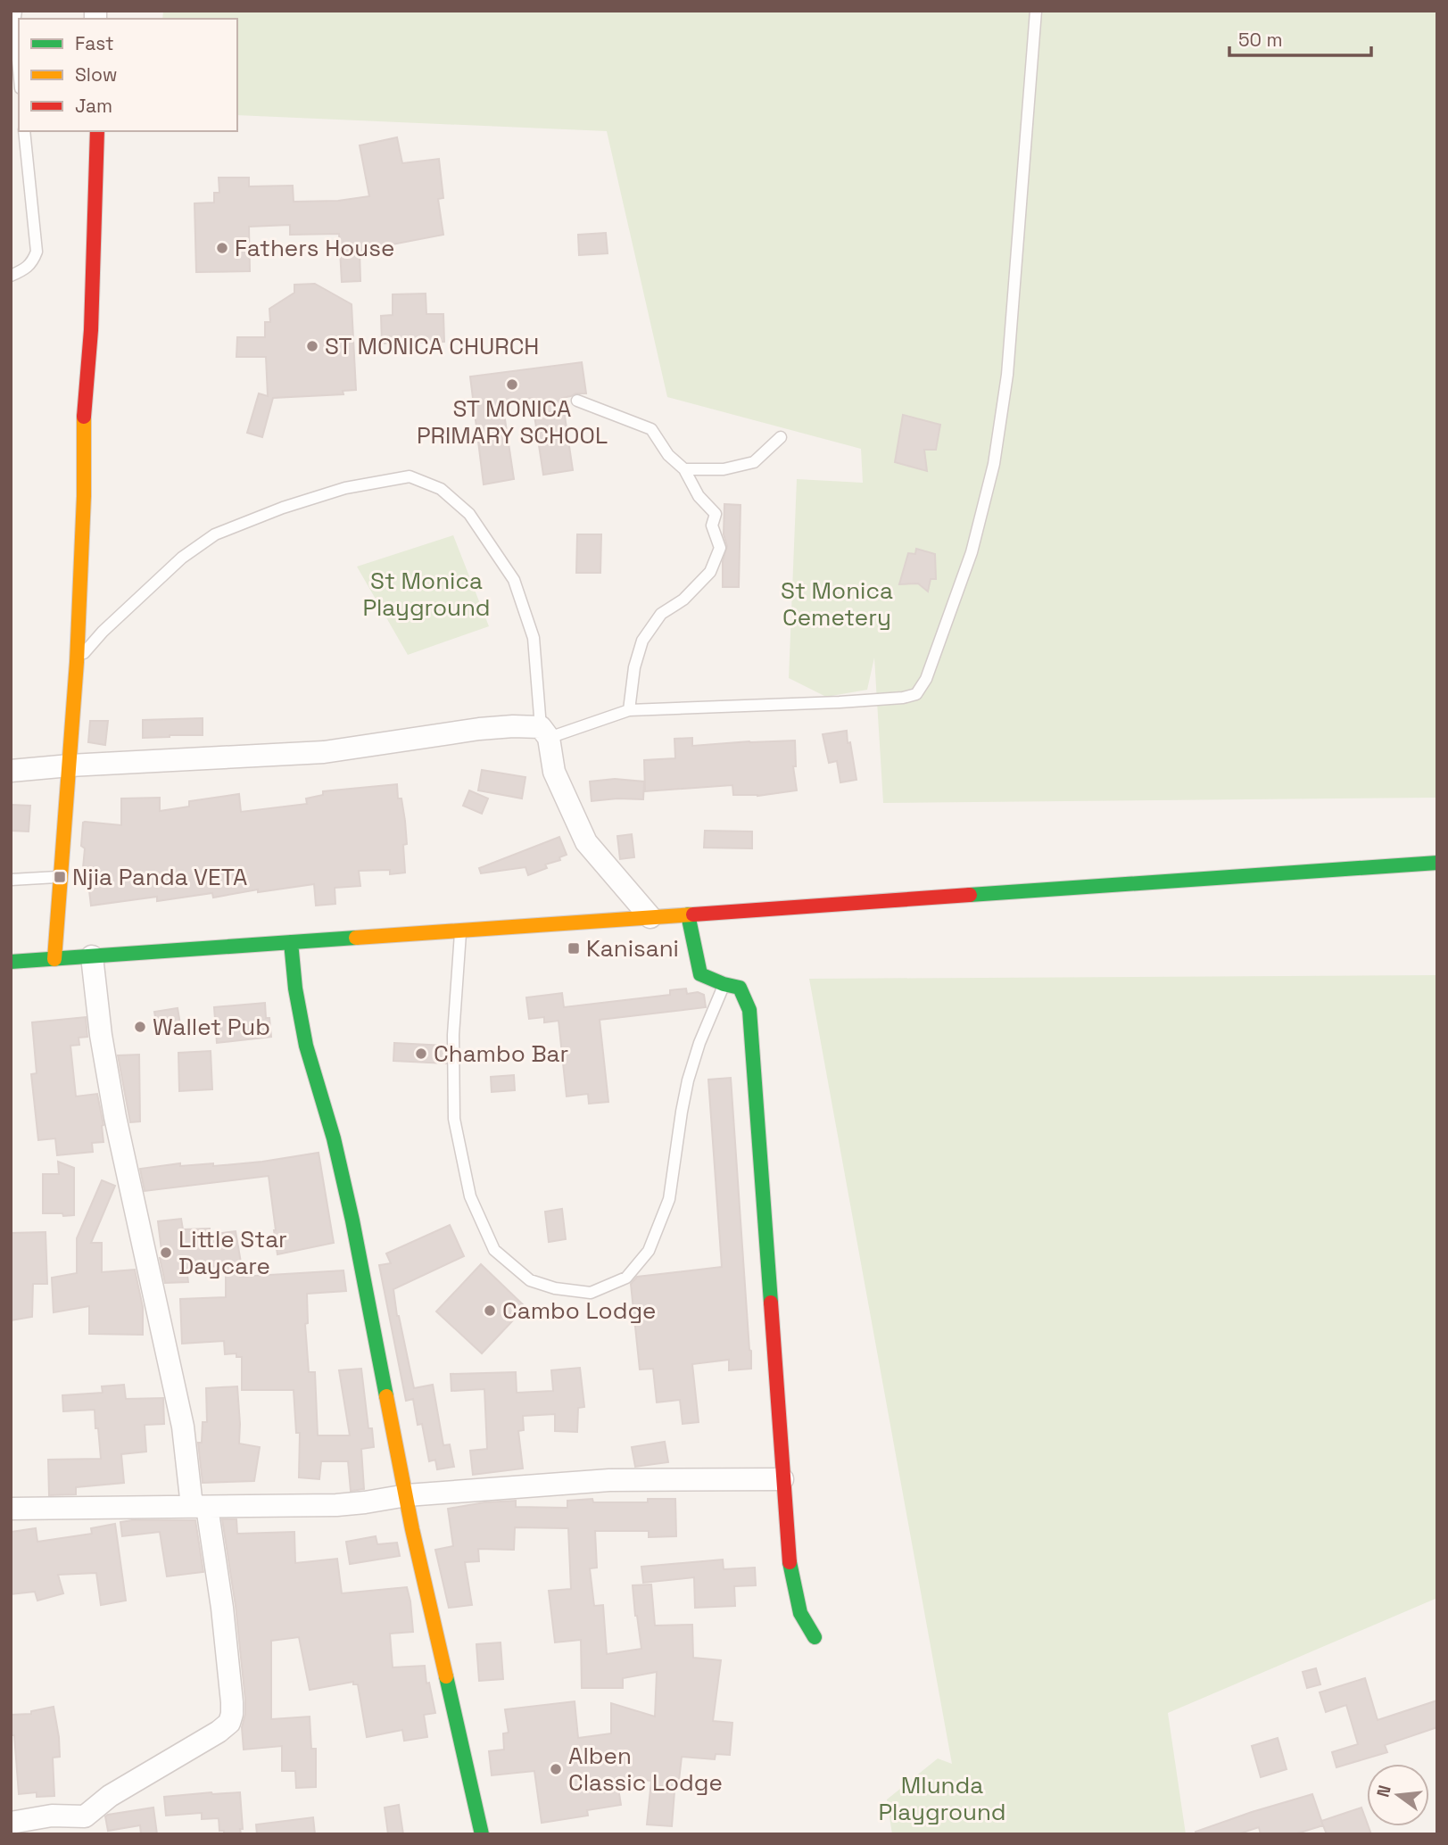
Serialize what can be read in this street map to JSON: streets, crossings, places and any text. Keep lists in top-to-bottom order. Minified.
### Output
{"parks":["St Monica Playground","St Monica Cemetery","Mlunda Playground"],"places":{"other":["Fathers House","ST MONICA CHURCH","ST MONICA PRIMARY SCHOOL","Wallet Pub","Chambo Bar","Little Star Daycare","Cambo Lodge","Alben Classic Lodge"],"transit":["Njia Panda VETA","Kanisani"]},"legend":["Fast","Slow","Jam"],"scale_bar":"50 m","north":"left"}
